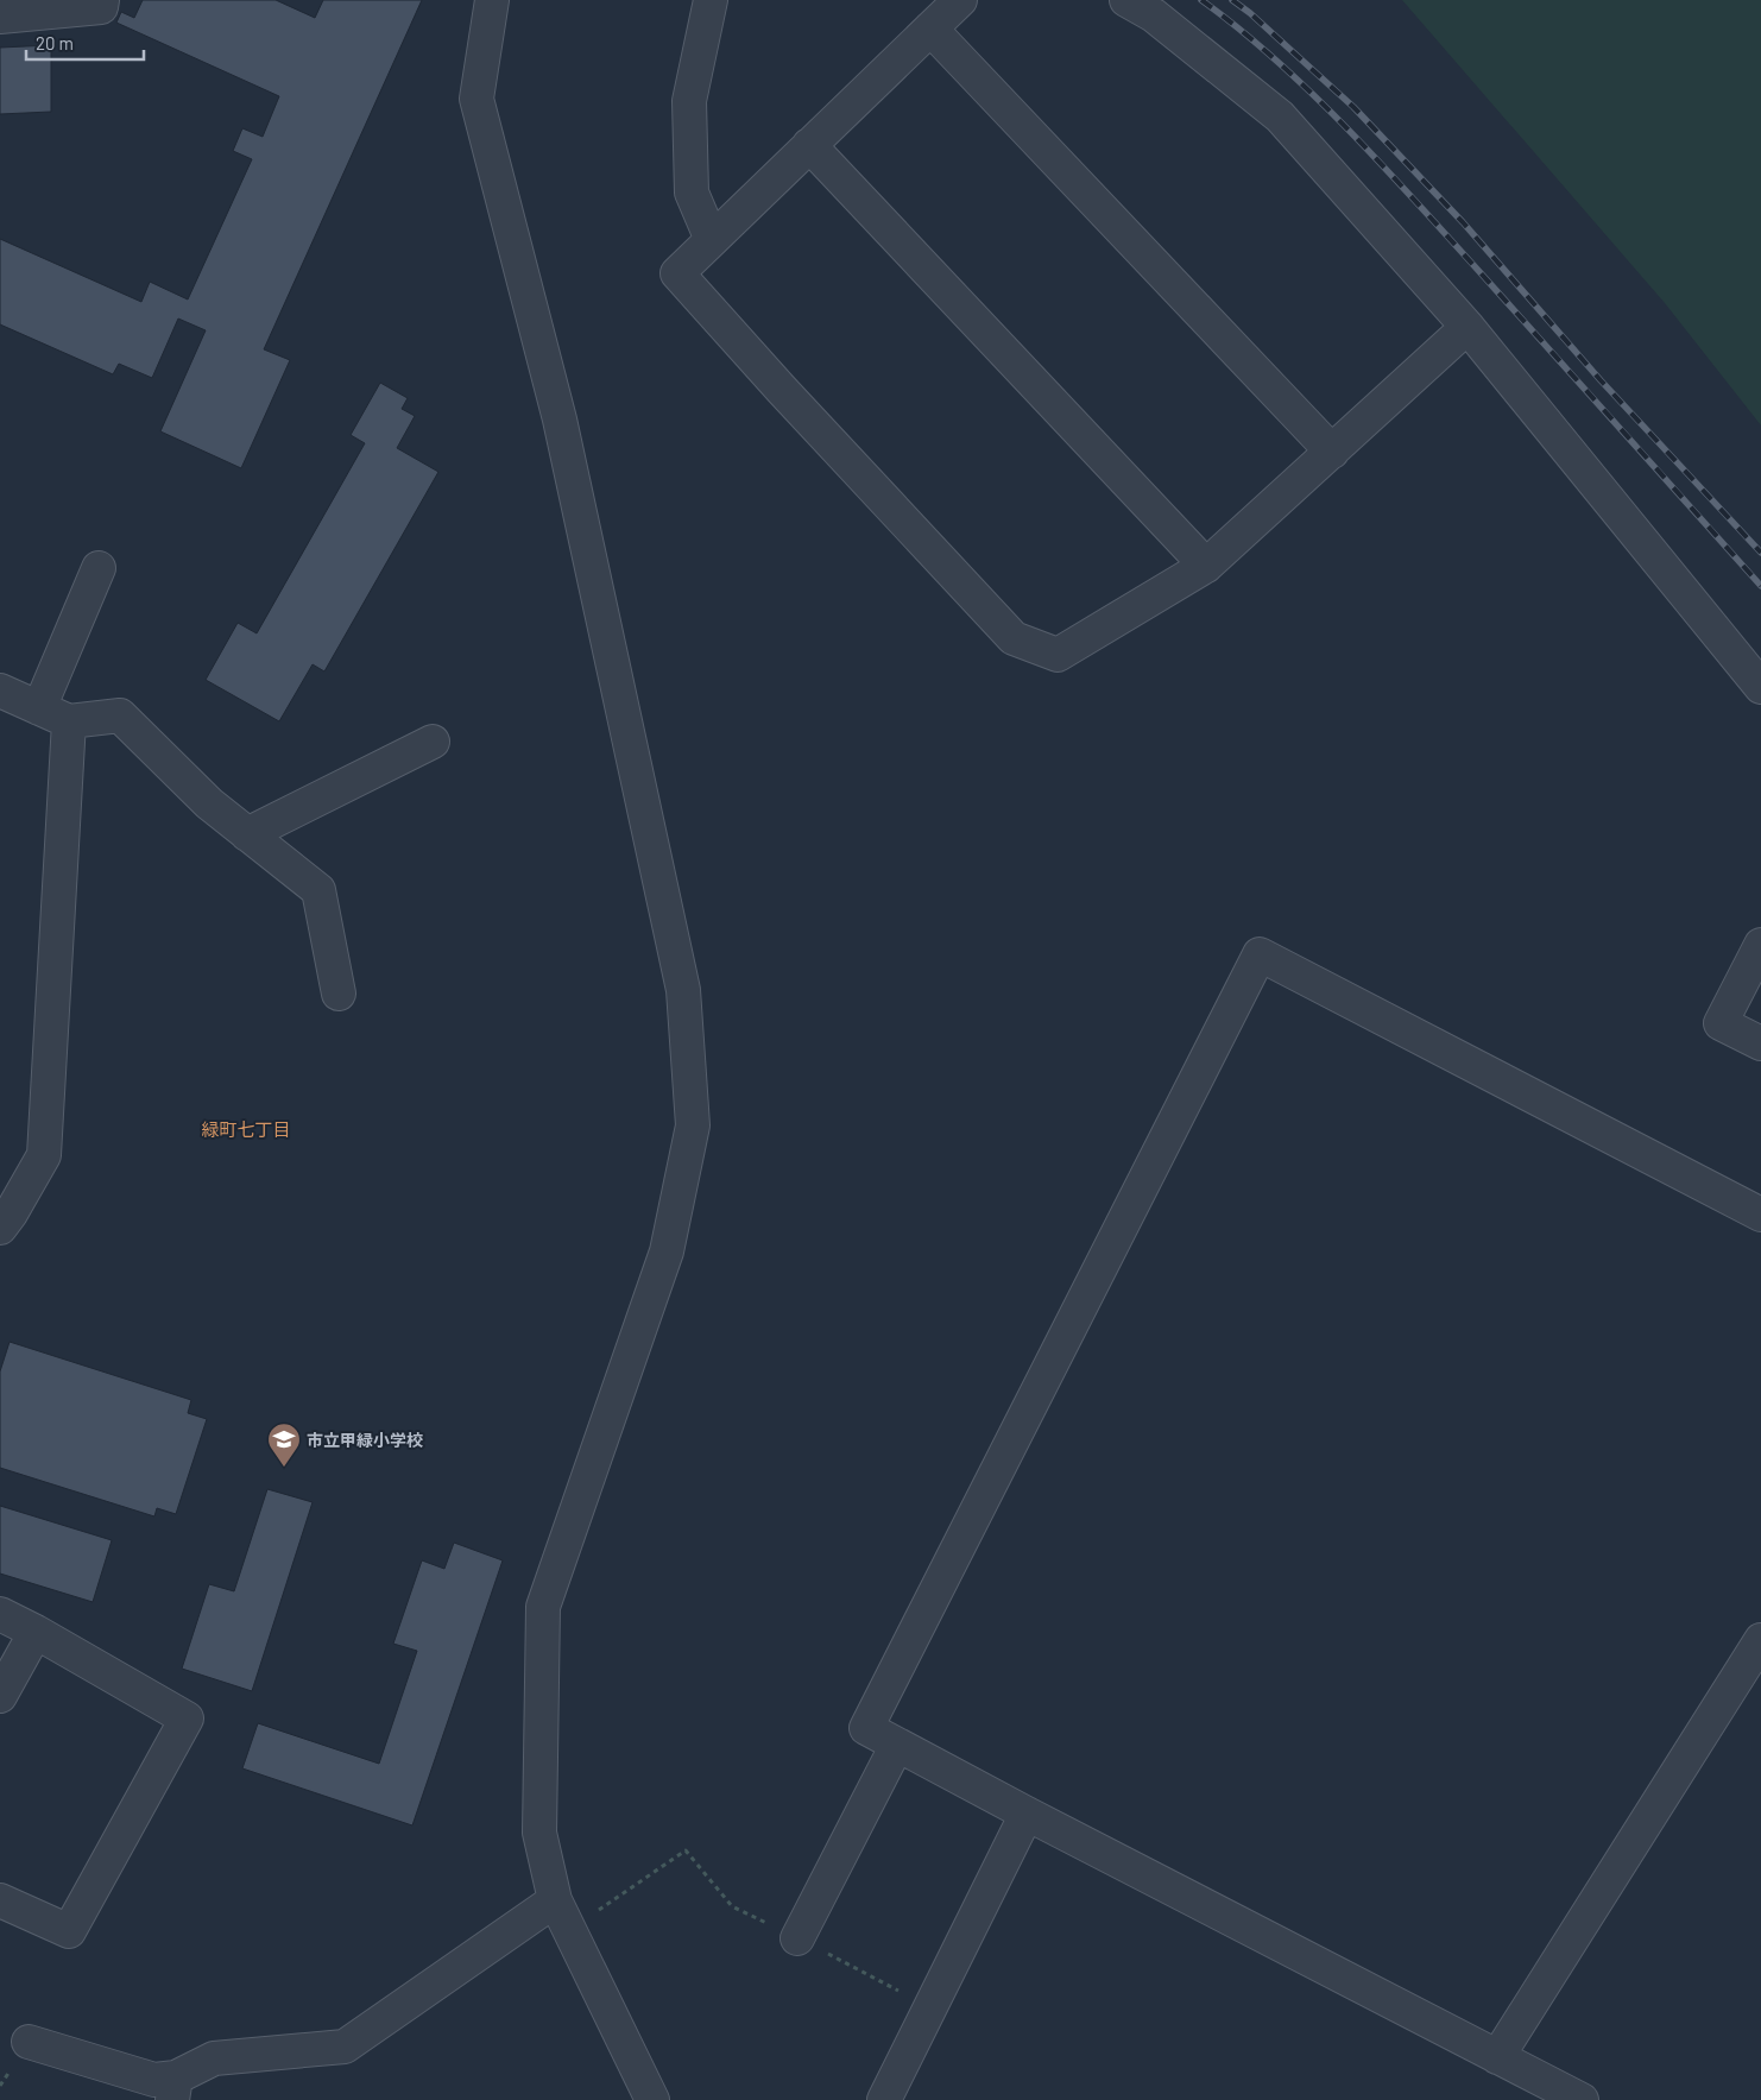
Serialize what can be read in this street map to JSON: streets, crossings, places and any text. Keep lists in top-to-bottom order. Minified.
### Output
{"districts":["緑町七丁目"],"places":{"school or university":["市立甲緑小学校"]},"scale_bar":"20 m"}
